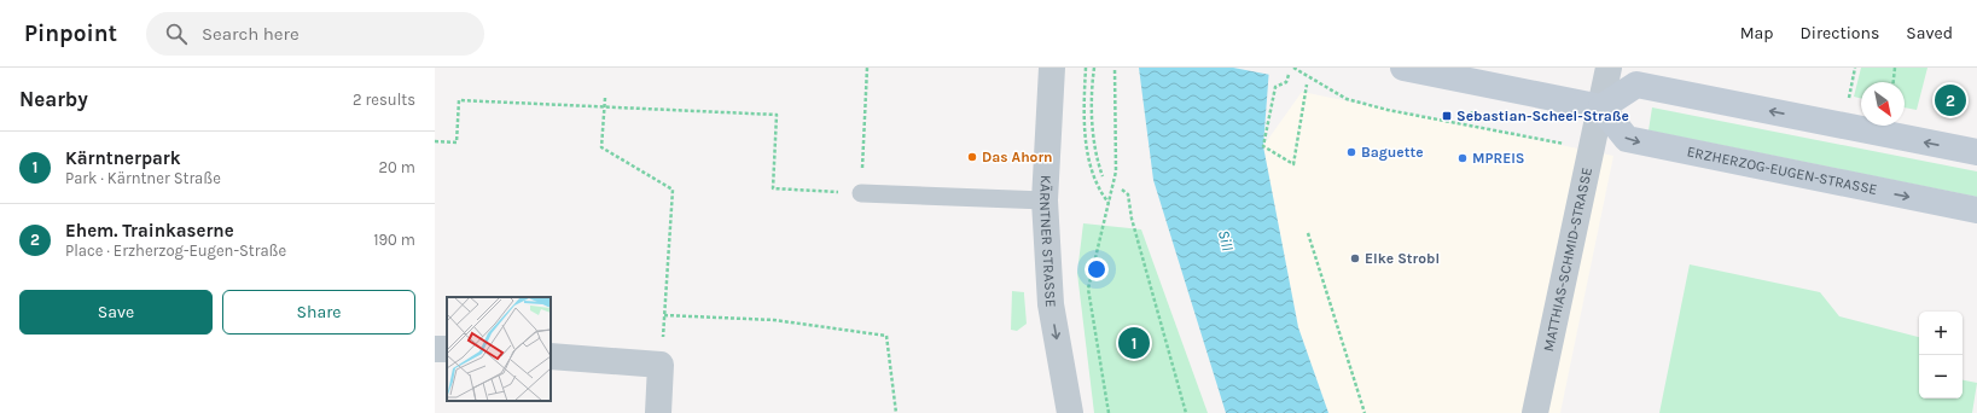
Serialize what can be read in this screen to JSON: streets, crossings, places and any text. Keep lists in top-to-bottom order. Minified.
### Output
{"streets":{"street":["ERZHERZOG-EUGEN-STRASSE","KÄRNTNER STRASSE","MATTHIAS-SCHMID-STRASSE"]},"crossings":[["ERZHERZOG-EUGEN-STRASSE","MATTHIAS-SCHMID-STRASSE"]],"one_way":["KÄRNTNER STRASSE"],"water":["Sill"],"places":{"transit":["Sebastian-Scheel-Straße"],"other":["Baguette","Das Ahorn","MPREIS","Elke Strobl"]},"north":"bottom right","page":{"header":"Pinpoint","search":"Search here","nav":["Map","Directions","Saved"],"heading":["Nearby","2 results"],"pins":["2","1"],"list":[{"mark":"1","name":"Kärntnerpark","note":"Park · Kärntner Straße","value":"20 m"},{"mark":"2","name":"Ehem. Trainkaserne","note":"Place · Erzherzog-Eugen-Straße","value":"190 m"}],"buttons":["Save","Share"],"map_buttons":["+","−"]}}
